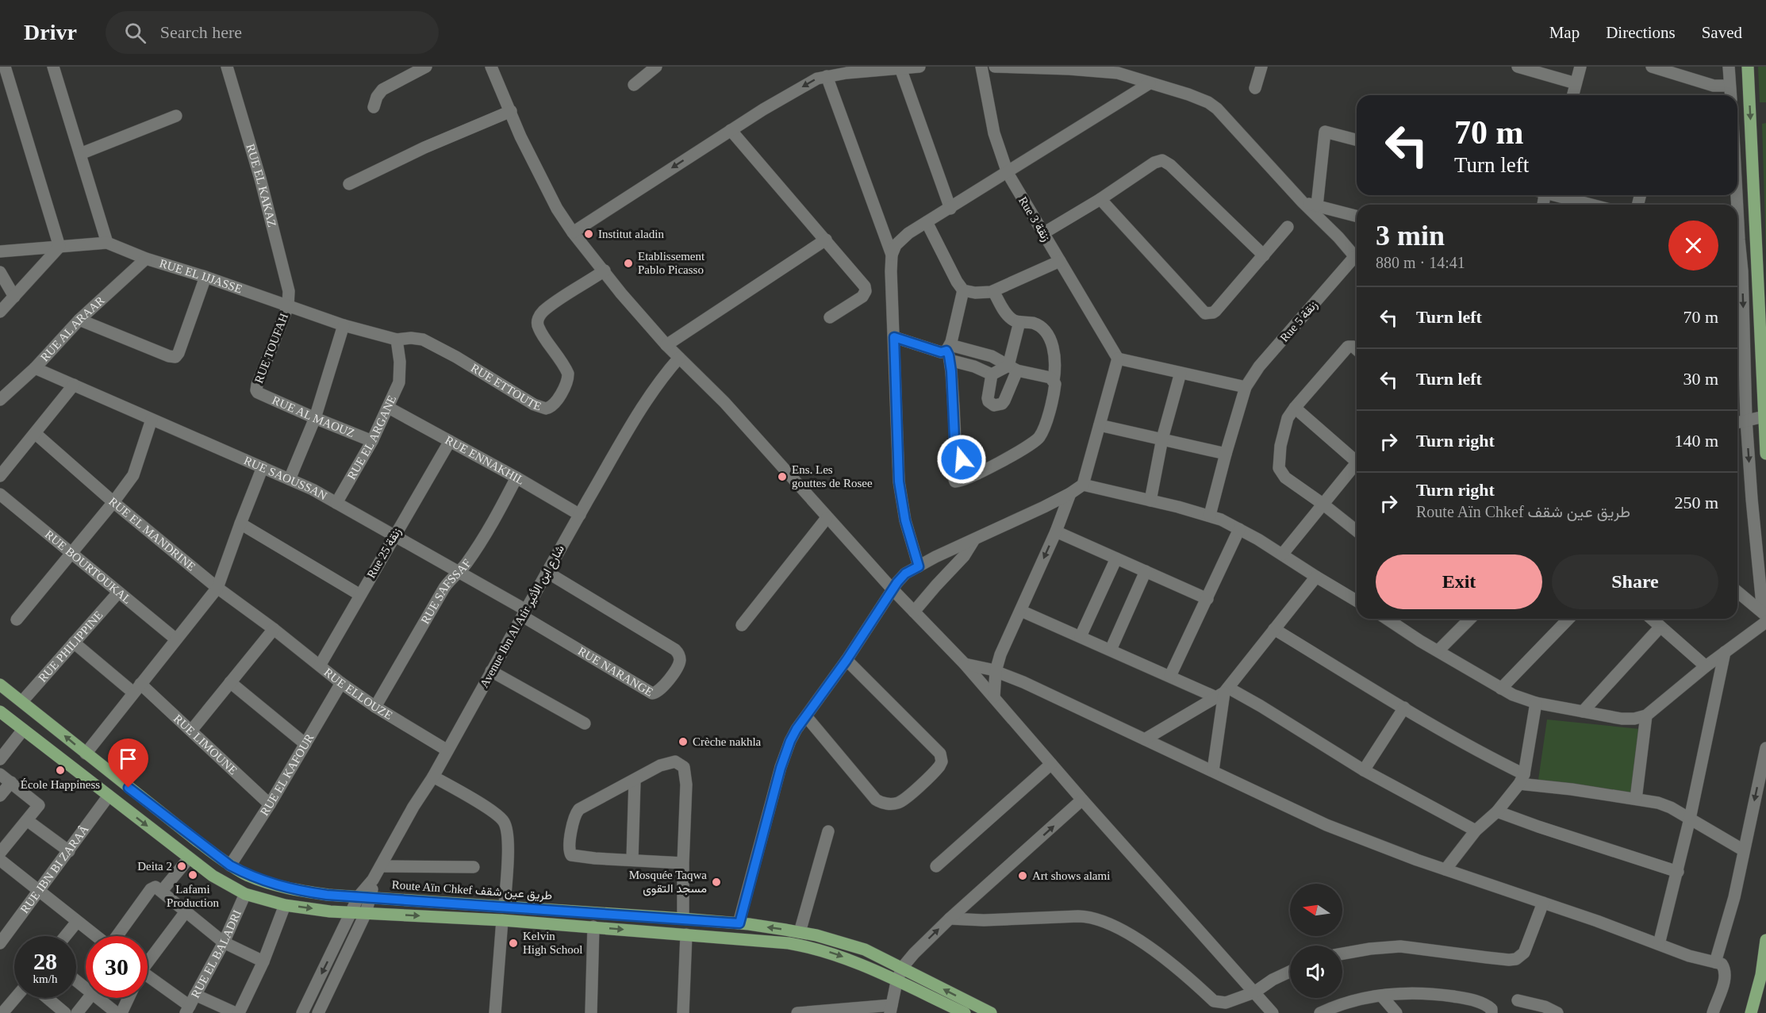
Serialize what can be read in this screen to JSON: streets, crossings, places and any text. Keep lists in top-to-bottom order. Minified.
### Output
{"streets":{"main road":["Route Aïn Chkef طريق عين شقف"],"street":["RUE EL KAKAZ","Rue 3 زنقة","RUE EL IJJASSE","Rue 5 زنقة","RUE AL ARAAR","RUE TOUFAH","RUE ETTOUTE","RUE AL MAOUZ","RUE EL ARGANE","RUE ENNAKHIL","RUE SAOUSSAN","RUE EL MANDRINE","Rue 25 زنقة","RUE BOURTOUKAL","RUE SAFSSAF","Avenue Ibn Al Atir شارع ابن الأثير","RUE PHILIPPINE","RUE NARANGE","RUE ELLOUZE","RUE LIMOUNE","RUE EL KAFOUR","RUE IBN BI ZARAÂ","RUE EL BALADRI"]},"crossings":[["RUE EL KAKAZ","RUE EL IJJASSE"],["RUE EL KAKAZ","RUE TOUFAH"],["RUE EL IJJASSE","RUE AL ARAAR"],["RUE EL IJJASSE","RUE TOUFAH"],["RUE EL IJJASSE","RUE ETTOUTE"],["RUE EL IJJASSE","RUE EL ARGANE"],["RUE AL ARAAR","RUE SAOUSSAN"],["RUE TOUFAH","RUE AL MAOUZ"],["RUE ETTOUTE","RUE EL ARGANE"],["RUE AL MAOUZ","RUE EL ARGANE"],["RUE EL ARGANE","RUE ENNAKHIL"],["RUE EL ARGANE","RUE SAOUSSAN"],["RUE ENNAKHIL","Rue 25 زنقة"],["RUE ENNAKHIL","RUE SAFSSAF"],["RUE ENNAKHIL","Avenue Ibn Al Atir شارع ابن الأثير"],["RUE SAOUSSAN","Rue 25 زنقة"],["RUE SAOUSSAN","RUE SAFSSAF"],["RUE SAOUSSAN","Avenue Ibn Al Atir شارع ابن الأثير"],["RUE SAOUSSAN","RUE NARANGE"],["RUE EL MANDRINE","RUE ELLOUZE"],["Rue 25 زنقة","RUE ELLOUZE"],["RUE BOURTOUKAL","RUE PHILIPPINE"],["RUE SAFSSAF","RUE ELLOUZE"],["Avenue Ibn Al Atir شارع ابن الأثير","RUE NARANGE"],["Avenue Ibn Al Atir شارع ابن الأثير","RUE ELLOUZE"],["Avenue Ibn Al Atir شارع ابن الأثير","Route Aïn Chkef طريق عين شقف"],["RUE PHILIPPINE","RUE LIMOUNE"],["RUE PHILIPPINE","Route Aïn Chkef طريق عين شقف"],["RUE ELLOUZE","RUE EL KAFOUR"],["RUE LIMOUNE","RUE EL KAFOUR"],["RUE EL KAFOUR","Route Aïn Chkef طريق عين شقف"]],"places":["Institut aladin","Etablissement Pablo Picasso","Ens. Les gouttes de Rosee","Crèche nakhla","École Happiness","Deita 2","Lafami Production","Art shows alami","Mosquée Taqwa مسجد التقوى","Kelvin High School"],"north":"left","page":{"header":"Drivr","search":"Search here","nav":["Map","Directions","Saved"],"turn":["70 m","Turn left"],"heading":["3 min","880 m · 14:41"],"list":[{"name":"Turn left","value":"70 m"},{"name":"Turn left","value":"30 m"},{"name":"Turn right","value":"140 m"},{"name":"Turn right","note":"Route Aïn Chkef طريق عين شقف","value":"250 m"}],"buttons":["Exit","Share"],"speed":"28 km/h","limit":"30"}}
